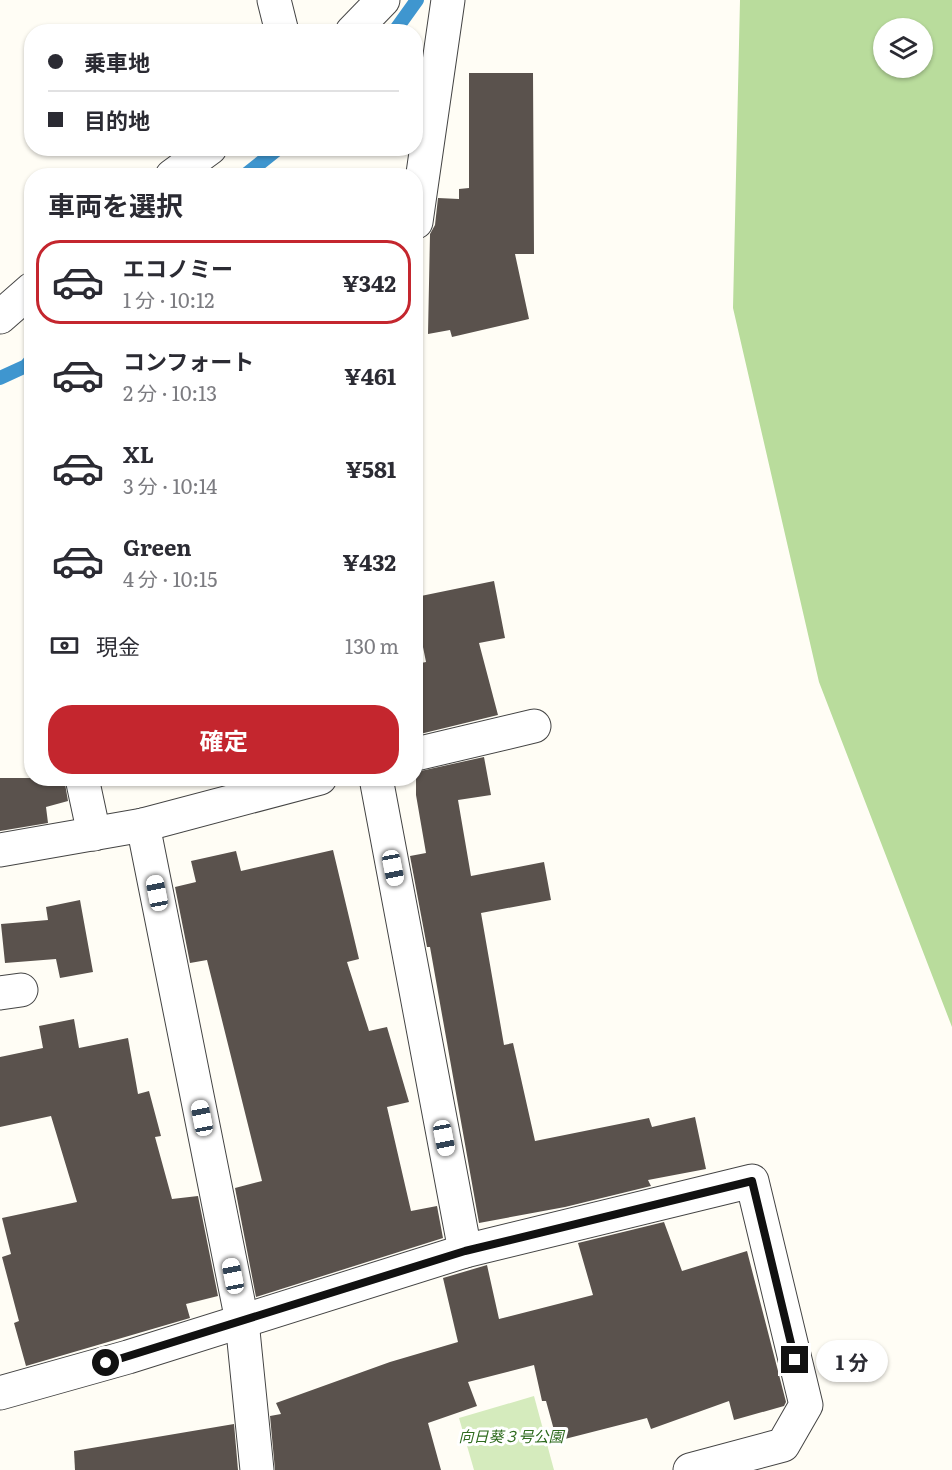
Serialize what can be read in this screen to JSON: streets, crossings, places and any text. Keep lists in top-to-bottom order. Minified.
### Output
{"parks":["向日葵３号公園"],"page":{"banner":["乗車地","目的地"],"heading":"車両を選択","list":[{"name":"エコノミー","note":"1 分 · 10:12","value":"¥342"},{"name":"コンフォート","note":"2 分 · 10:13","value":"¥461"},{"name":"XL","note":"3 分 · 10:14","value":"¥581"},{"name":"Green","note":"4 分 · 10:15","value":"¥432"}],"pay":["現金","130 m"],"buttons":"確定","bubble":"1 分"}}
